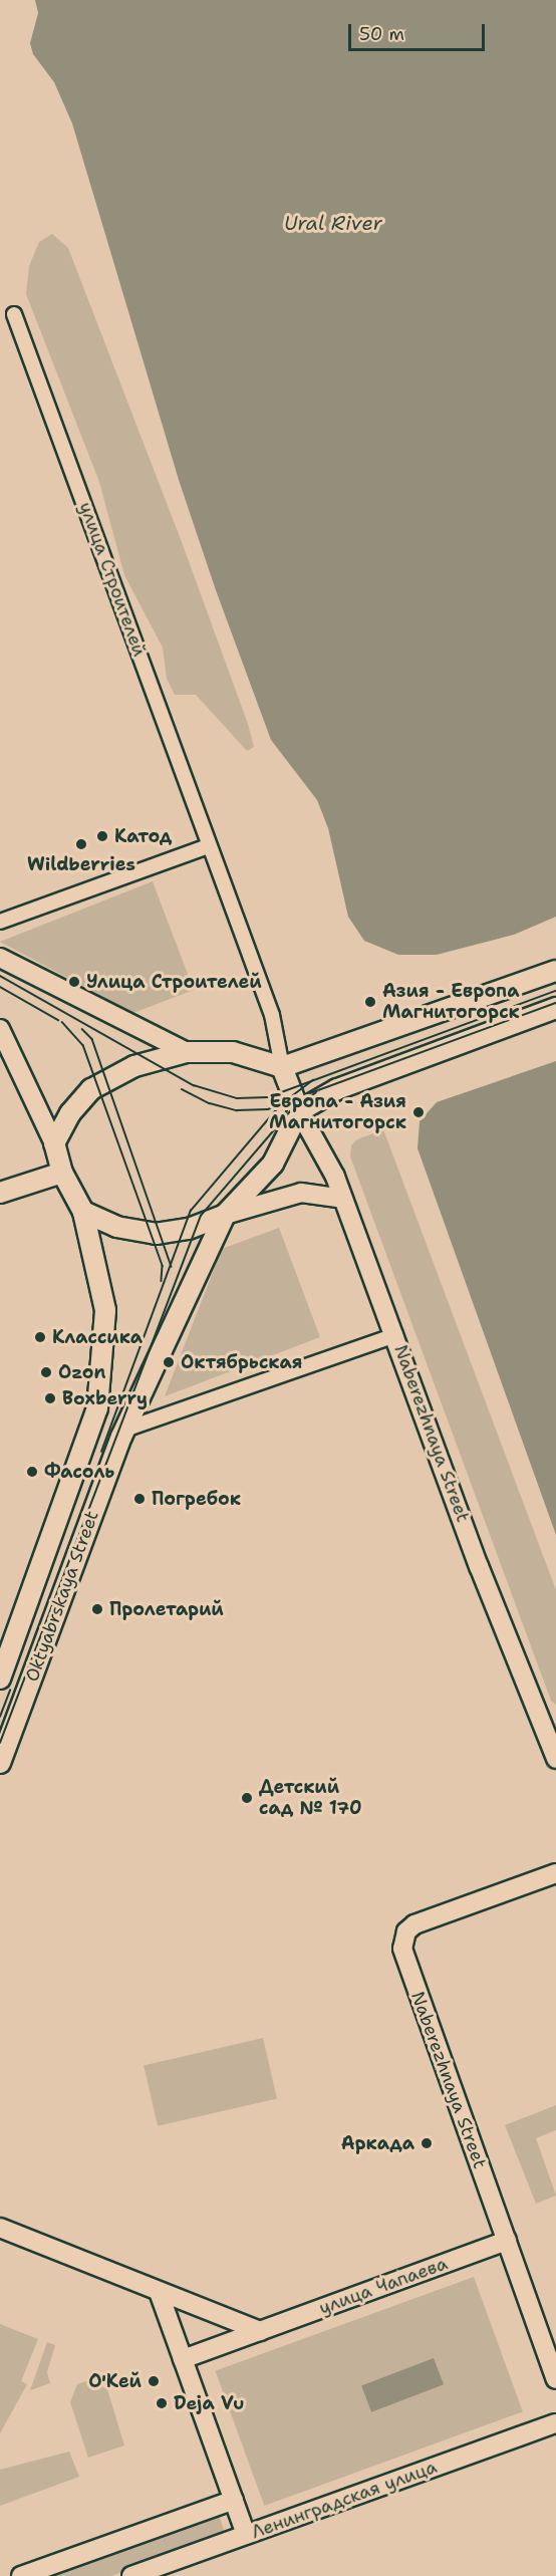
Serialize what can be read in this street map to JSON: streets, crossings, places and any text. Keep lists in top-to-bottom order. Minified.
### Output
{"streets":{"main road":["Oktyabrskaya Street"],"street":["улица Строителей","Naberezhnaya Street","улица Чапаева","Ленинградская улица"]},"crossings":[["улица Строителей","Naberezhnaya Street"],["улица Строителей","Oktyabrskaya Street"],["Naberezhnaya Street","Oktyabrskaya Street"],["Naberezhnaya Street","улица Чапаева"]],"water":["Ural River"],"places":["Катод","Wildberries","Улица Строителей","Азия - Европа Магнитогорск","Европа - Азия Магнитогорск","Классика","Октябрьская","Ozon","Boxberry","Фасоль","Погребок","Пролетарий","Детский сад № 170","Аркада","О'Кей","Deja Vu"],"scale_bar":"50 m"}
